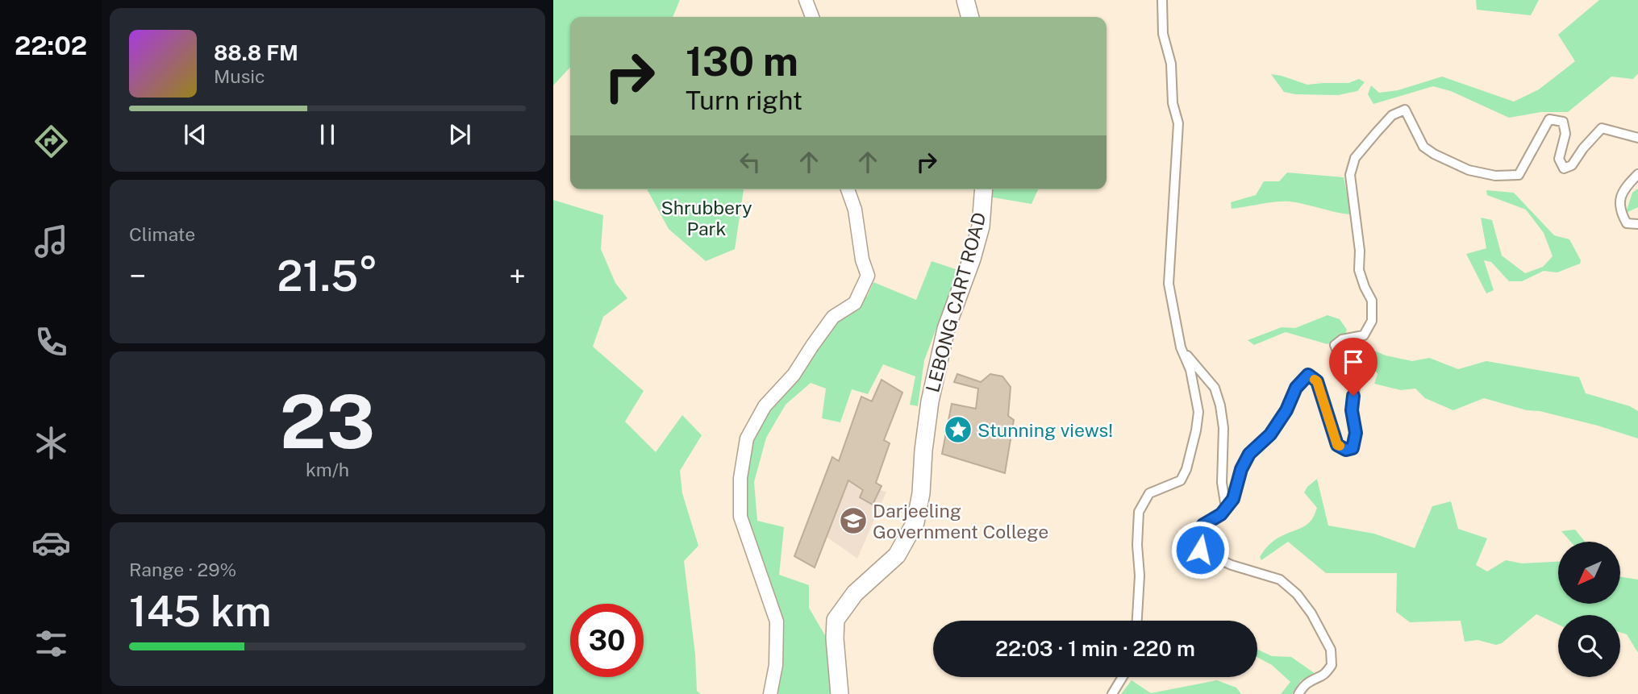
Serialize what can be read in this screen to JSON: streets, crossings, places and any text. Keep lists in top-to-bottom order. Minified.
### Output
{"streets":{"highway":["LEBONG CART ROAD"]},"parks":["Shrubbery Park"],"places":{"place":["Stunning views!"],"school or university":["Darjeeling Government College"]},"north":"bottom left","page":{"tabs":"22:02","turn":["130 m","Turn right"],"song":["88.8 FM","Music"],"tile":["Climate",["23","km/h"],["Range · 29%","145 km"]],"heat":["−","21.5°","+"],"limit":"30","trip":"22:03 · 1 min · 220 m"}}
